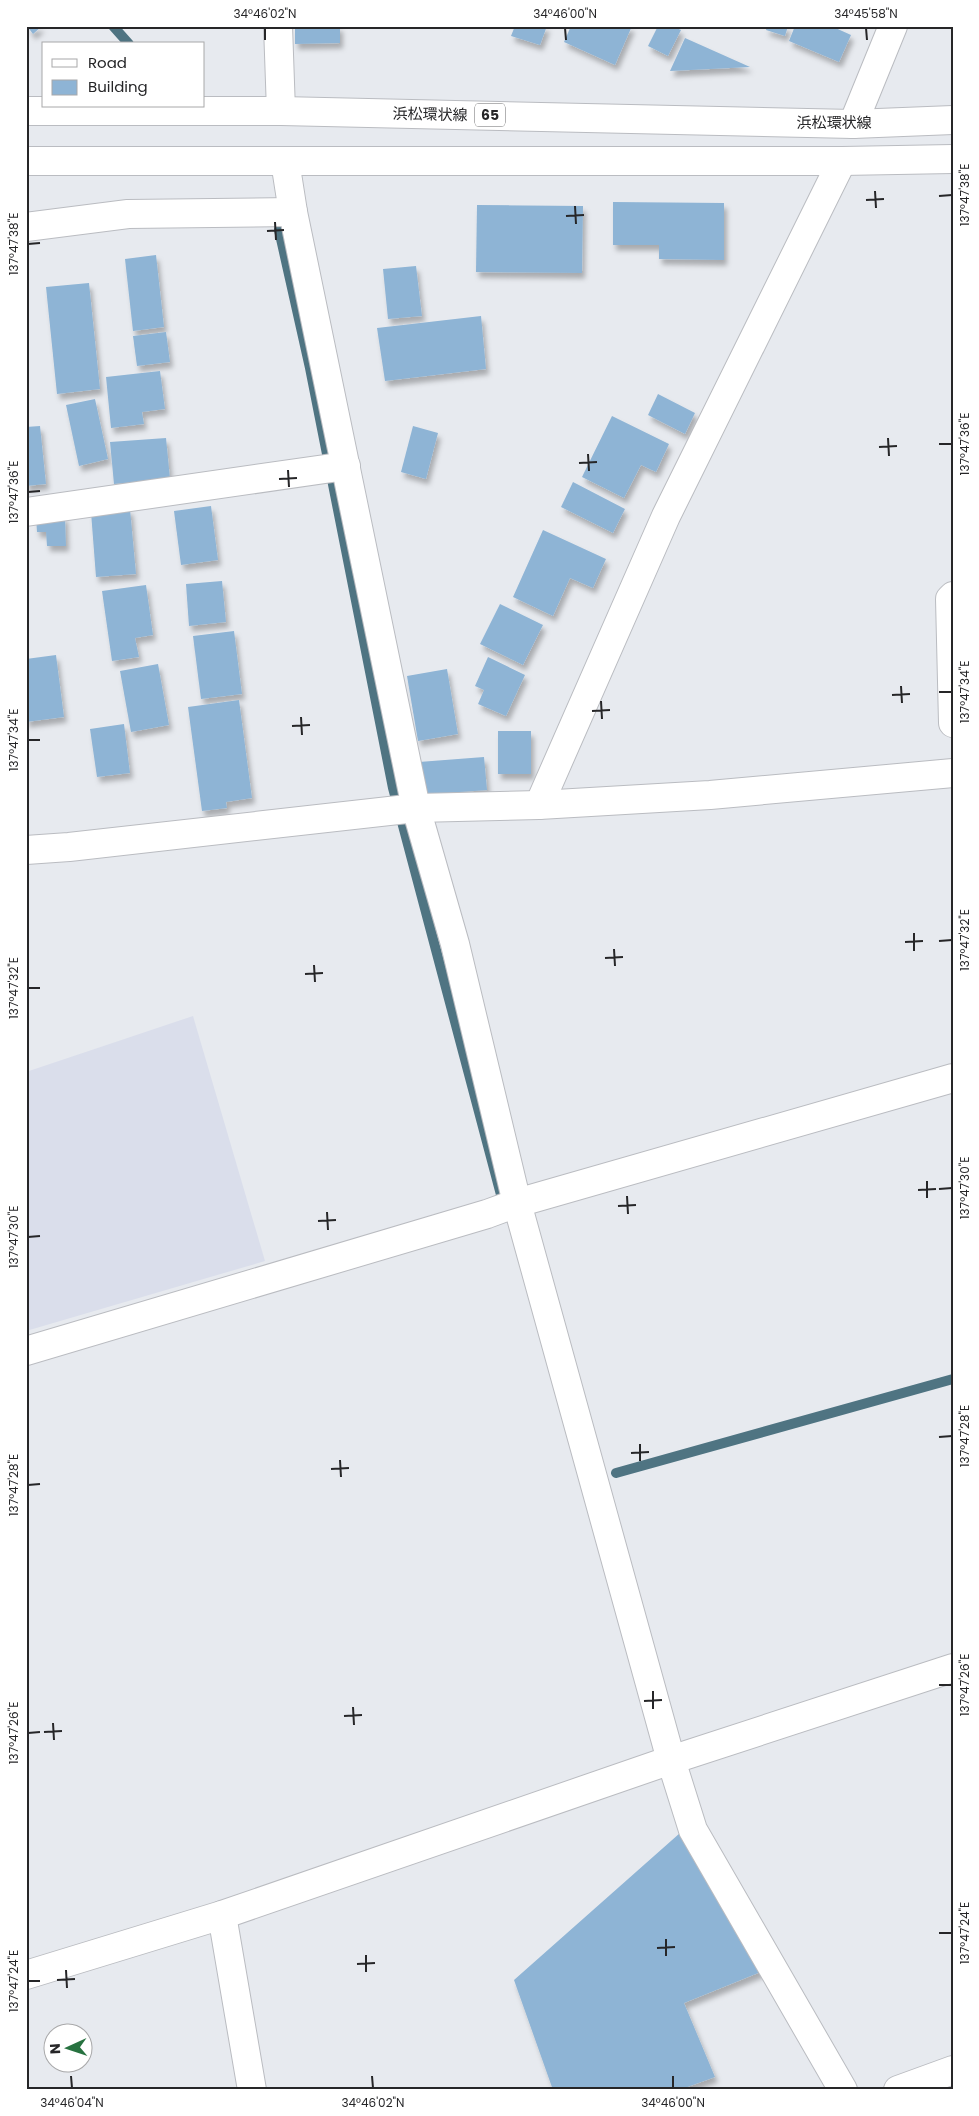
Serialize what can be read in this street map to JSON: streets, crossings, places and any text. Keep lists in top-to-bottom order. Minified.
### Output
{"streets":{"street":["浜松環状線","65"]},"legend":["Road","Building"],"north":"left","coordinates":["34°46'02\"N","34°46'00\"N","34°45'58\"N","137°47'38\"E","137°47'36\"E","137°47'34\"E","137°47'32\"E","137°47'30\"E","137°47'28\"E","137°47'26\"E","137°47'24\"E","34°46'04\"N"]}
